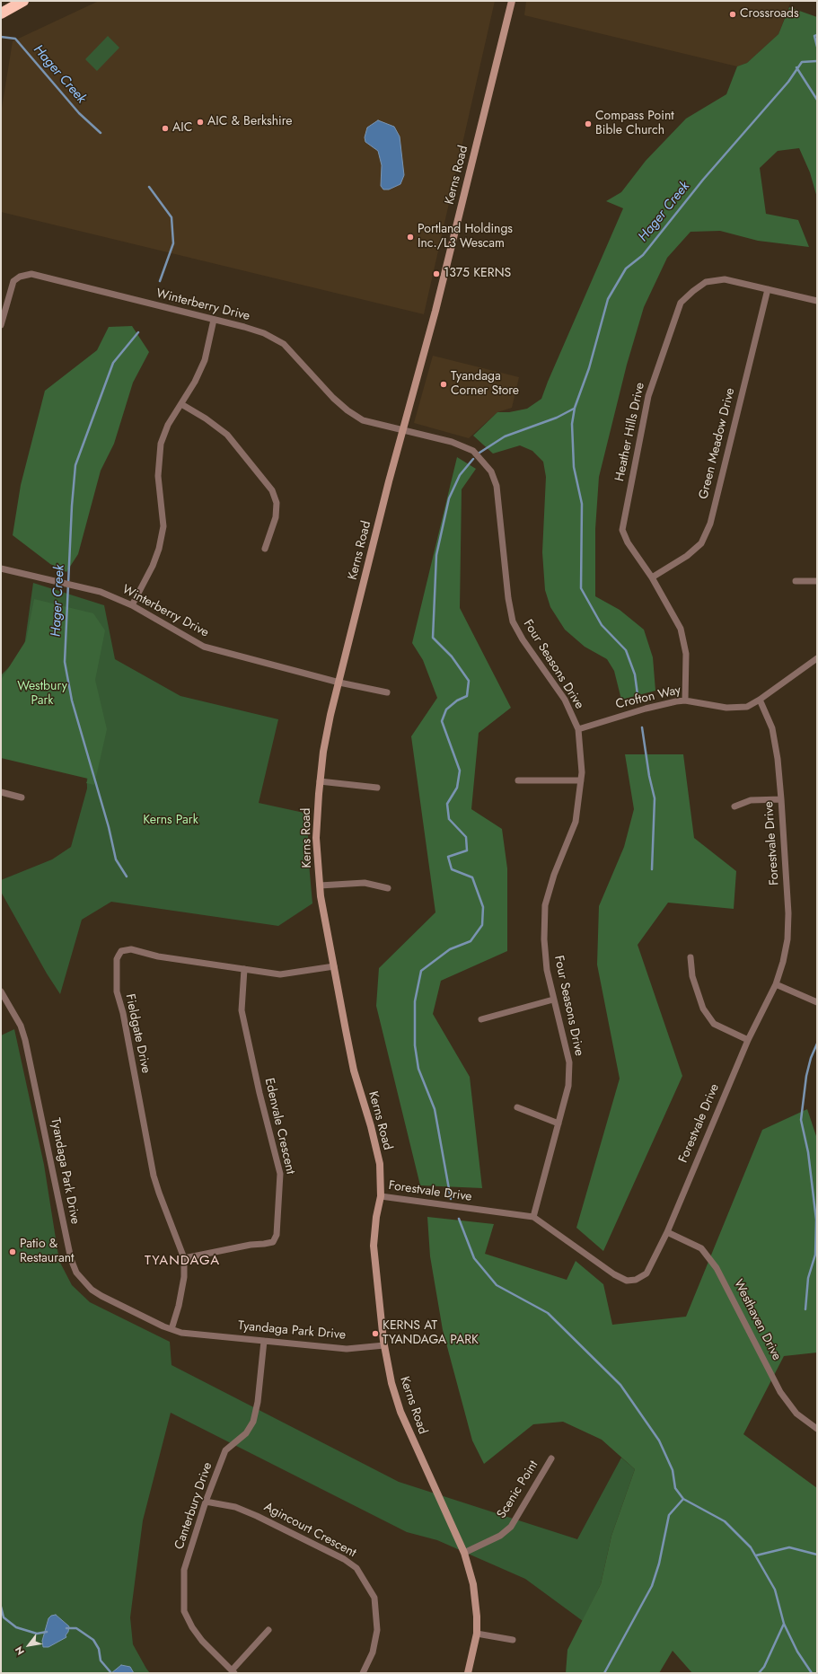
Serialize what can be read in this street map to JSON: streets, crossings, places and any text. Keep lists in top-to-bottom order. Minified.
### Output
{"streets":{"street":["Kerns Road","Winterberry Drive","Heather Hills Drive","Green Meadow Drive","Four Seasons Drive","Crofton Way","Forestvale Drive","Fieldgate Drive","Edenvale Crescent","Tyandaga Park Drive","Westhaven Drive","Scenic Point","Canterbury Drive","Agincourt Crescent"]},"crossings":[["Kerns Road","Winterberry Drive"],["Kerns Road","Four Seasons Drive"],["Kerns Road","Forestvale Drive"],["Kerns Road","Fieldgate Drive"],["Kerns Road","Tyandaga Park Drive"],["Kerns Road","Scenic Point"],["Winterberry Drive","Four Seasons Drive"],["Heather Hills Drive","Green Meadow Drive"],["Heather Hills Drive","Crofton Way"],["Four Seasons Drive","Crofton Way"],["Four Seasons Drive","Forestvale Drive"],["Crofton Way","Forestvale Drive"],["Forestvale Drive","Westhaven Drive"],["Fieldgate Drive","Edenvale Crescent"],["Fieldgate Drive","Tyandaga Park Drive"],["Tyandaga Park Drive","Canterbury Drive"],["Canterbury Drive","Agincourt Crescent"]],"districts":["TYANDAGA"],"water":["Hager Creek"],"parks":["Westbury Park","Kerns Park"],"places":["Crossroads","AIC & Berkshire","Compass Point Bible Church","AIC","Portland Holdings Inc./L3 Wescam","1375 KERNS","Tyandaga Corner Store","Patio & Restaurant","KERNS AT TYANDAGA PARK"],"north":"bottom left"}
